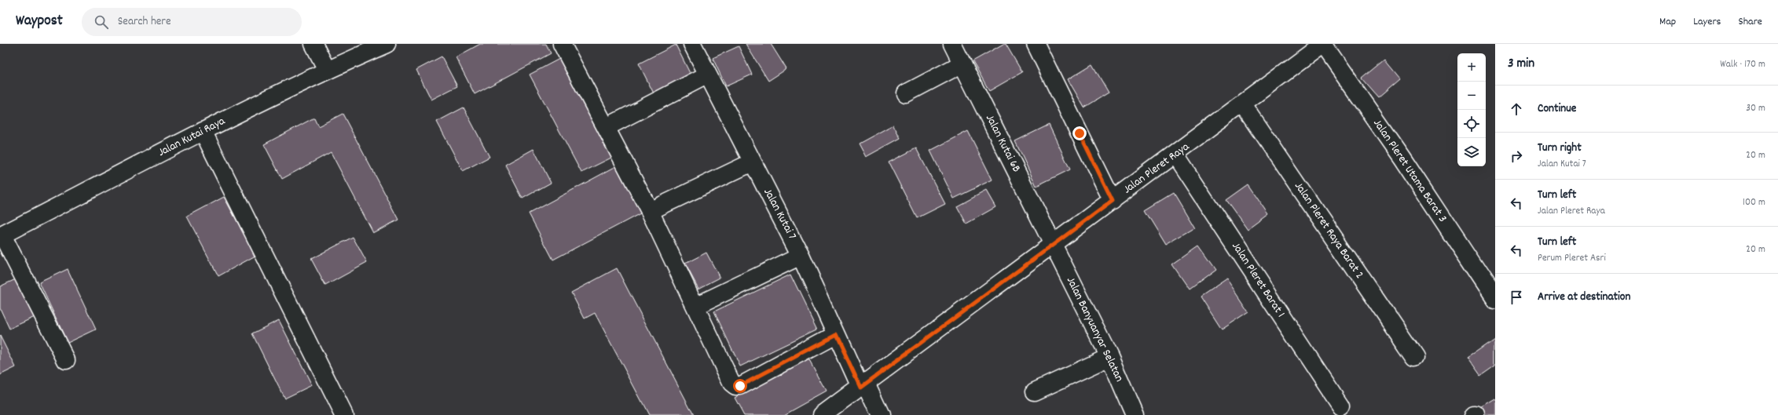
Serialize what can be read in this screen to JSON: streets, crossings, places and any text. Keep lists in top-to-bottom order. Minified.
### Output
{"streets":{"street":["Jalan Kutai Raya","Jalan Kutai 6B","Jalan Pleret Raya","Jalan Pleret Utama Barat 3","Jalan Kutai 7","Jalan Pleret Raya Barat 2","Jalan Pleret Barat 1","Jalan Banyuanyar Selatan"]},"crossings":[["Jalan Kutai 6B","Jalan Pleret Raya"],["Jalan Kutai 6B","Jalan Banyuanyar Selatan"],["Jalan Pleret Raya","Jalan Pleret Utama Barat 3"],["Jalan Pleret Raya","Jalan Kutai 7"],["Jalan Pleret Raya","Jalan Pleret Raya Barat 2"],["Jalan Pleret Raya","Jalan Pleret Barat 1"],["Jalan Pleret Raya","Jalan Banyuanyar Selatan"]],"page":{"header":"Waypost","search":"Search here","nav":["Map","Layers","Share"],"heading":["3 min","Walk · 170 m"],"map_buttons":["+","−"],"list":[["Continue","30 m"],["Turn right","Jalan Kutai 7","20 m"],["Turn left","Jalan Pleret Raya","100 m"],["Turn left","Perum Pleret Asri","20 m"],"Arrive at destination"]}}
